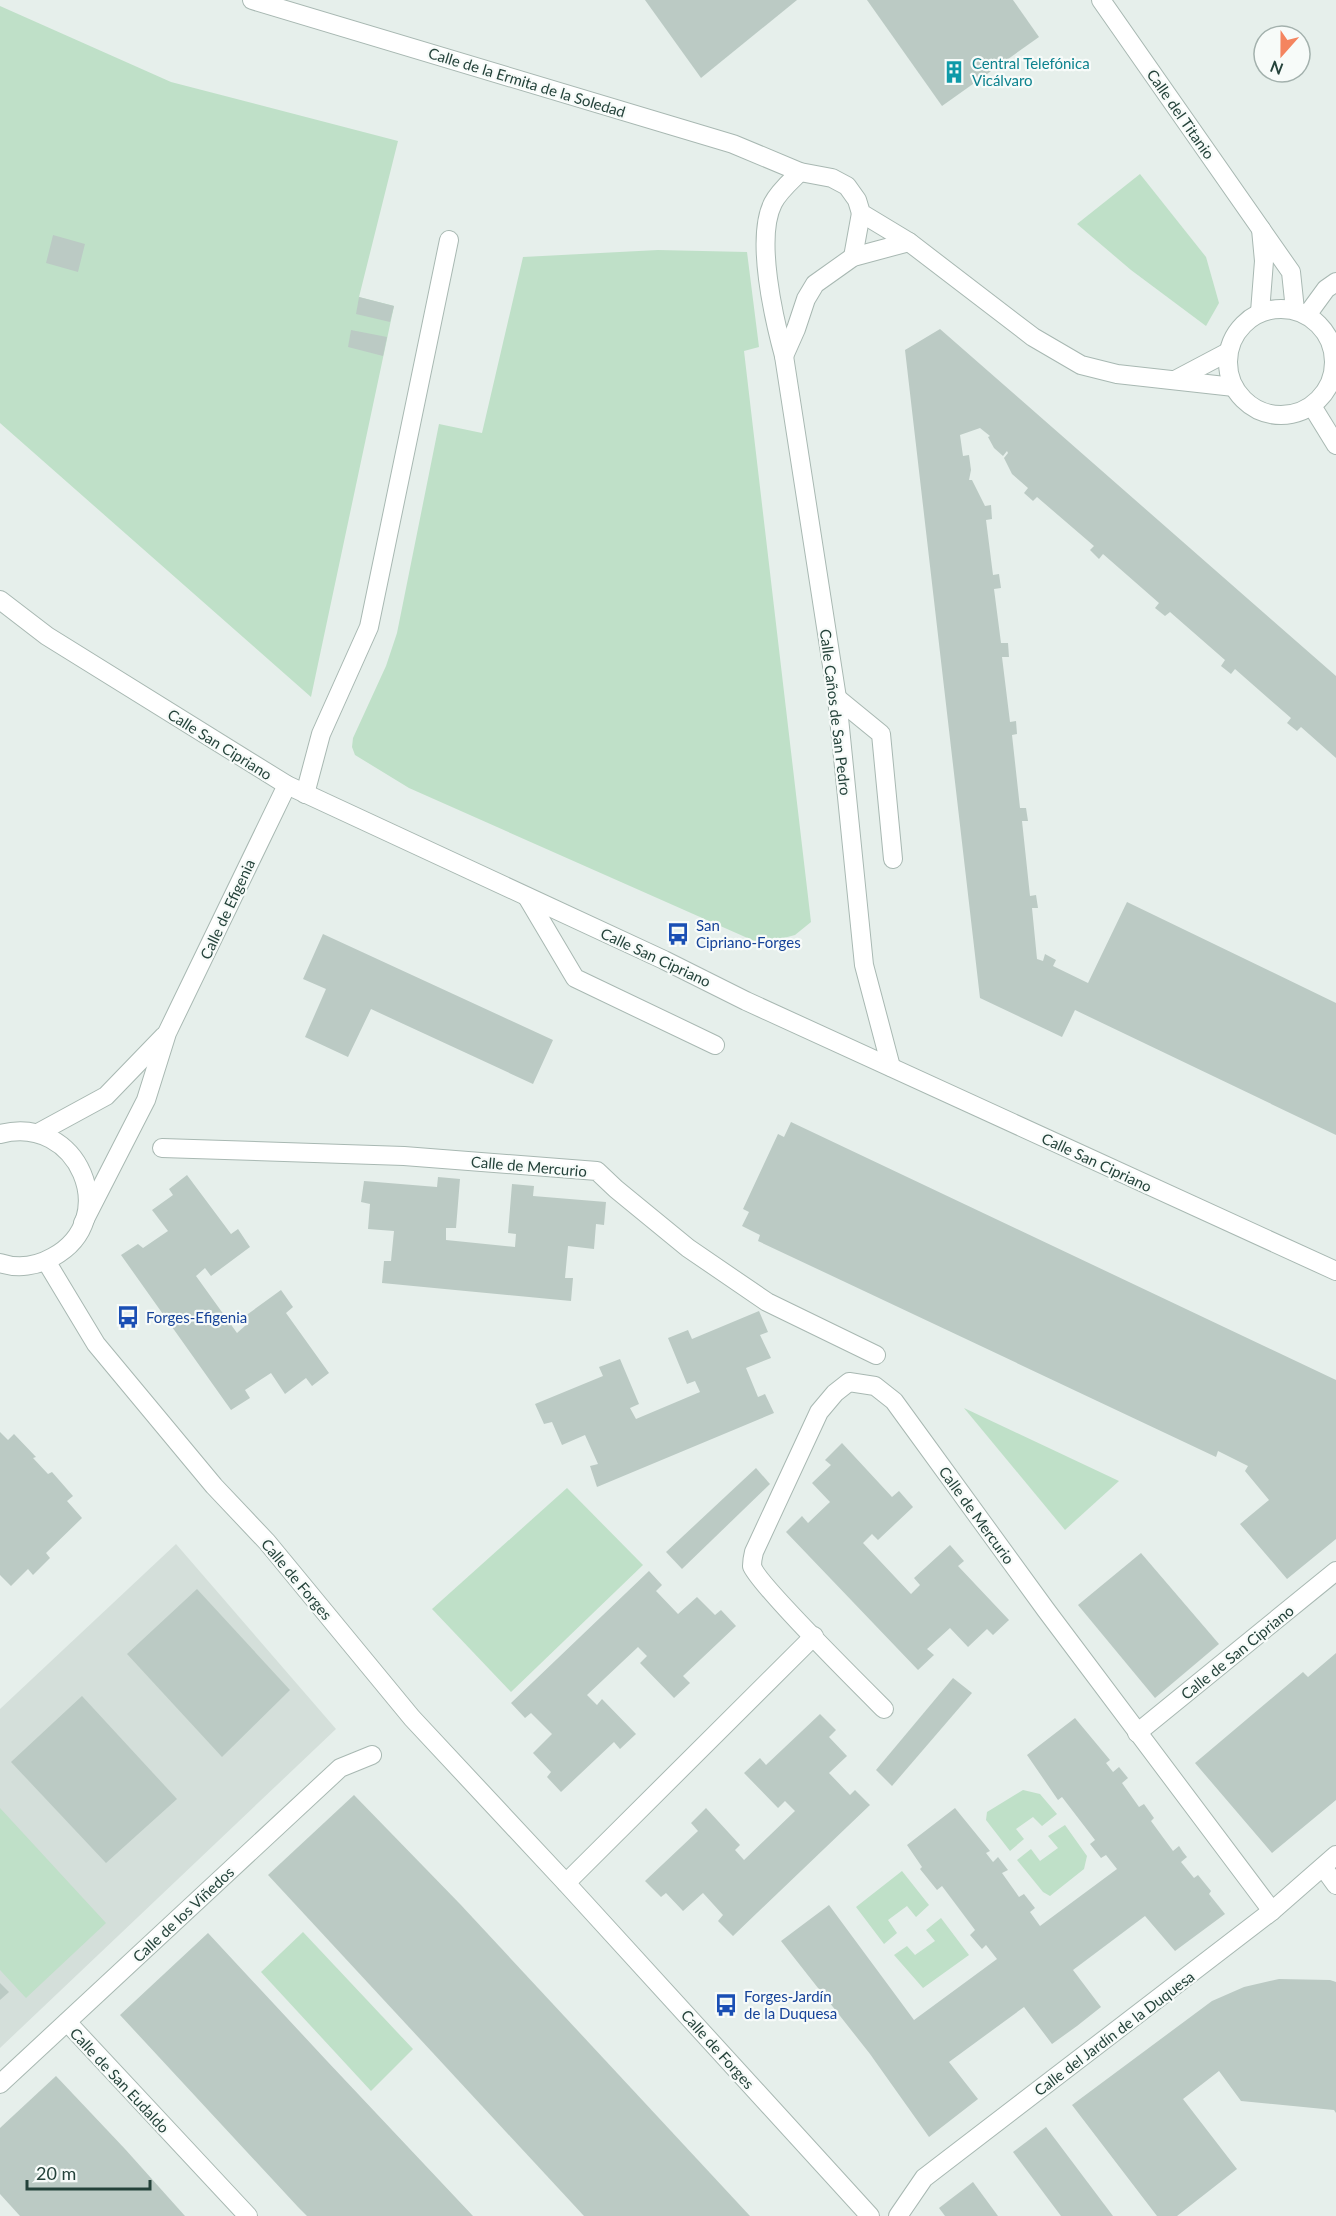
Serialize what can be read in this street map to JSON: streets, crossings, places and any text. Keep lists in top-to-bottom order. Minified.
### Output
{"streets":{"street":["Calle de la Ermita de la Soledad","Calle del Titanio","Calle Caños de San Pedro","Calle San Cipriano","Calle de Efigenia","Calle de Mercurio","Calle de Forges","Calle de San Cipriano","Calle de los Viñedos","Calle del Jardín de la Duquesa","Calle de San Eudaldo"]},"crossings":[["Calle de la Ermita de la Soledad","Calle Caños de San Pedro"],["Calle Caños de San Pedro","Calle San Cipriano"],["Calle San Cipriano","Calle de Efigenia"],["Calle de Efigenia","Calle de Forges"],["Calle de Mercurio","Calle de San Cipriano"],["Calle de Mercurio","Calle del Jardín de la Duquesa"],["Calle de los Viñedos","Calle de San Eudaldo"]],"places":{"building":["Central Telefónica Vicálvaro"],"bus stop":["San Cipriano-Forges","Forges-Efigenia","Forges-Jardín de la Duquesa"]},"scale_bar":"20 m","north":"bottom"}
